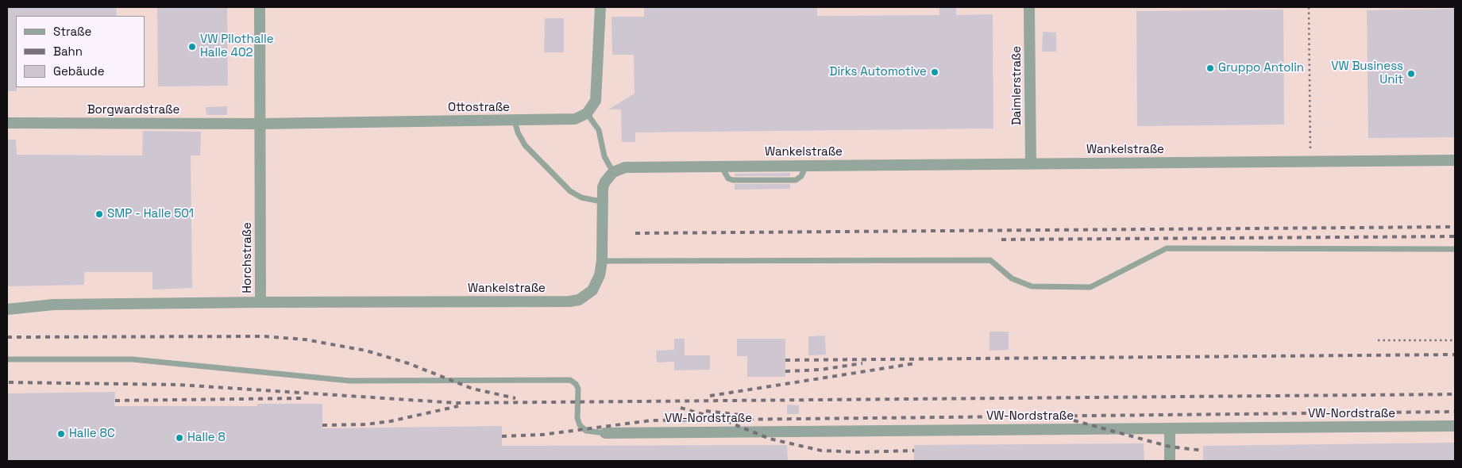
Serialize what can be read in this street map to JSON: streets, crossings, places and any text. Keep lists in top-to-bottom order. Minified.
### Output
{"streets":{"street":["Daimlerstraße","Ottostraße","Borgwardstraße","Wankelstraße","Horchstraße","VW-Nordstraße"]},"crossings":[["Daimlerstraße","Wankelstraße"],["Ottostraße","Borgwardstraße"],["Ottostraße","Horchstraße"],["Borgwardstraße","Horchstraße"],["Wankelstraße","Horchstraße"]],"places":["VW Pilothalle Halle 402","Gruppo Antolin","Dirks Automotive","VW Business Unit","SMP - Halle 501","Halle 8C","Halle 8"],"legend":["Straße","Bahn","Gebäude"]}
